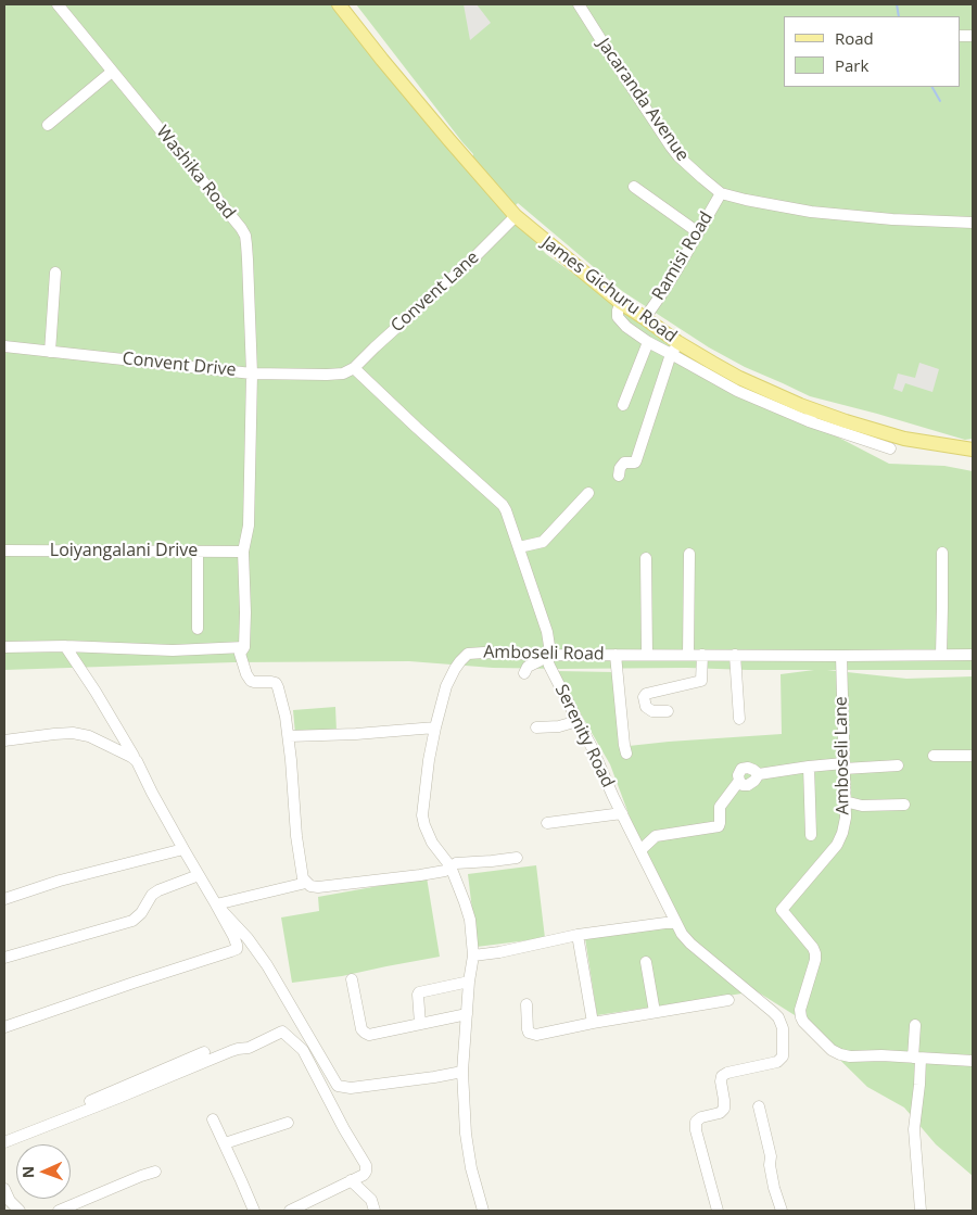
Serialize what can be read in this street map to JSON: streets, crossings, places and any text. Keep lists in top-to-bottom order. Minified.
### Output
{"streets":{"main road":["James Gichuru Road"],"street":["Jacaranda Avenue","Washika Road","Ramisi Road","Convent Lane","Convent Drive","Loiyangalani Drive","Amboseli Road","Serenity Road","Amboseli Lane"]},"crossings":[["Jacaranda Avenue","Ramisi Road"],["Washika Road","Convent Drive"],["Ramisi Road","James Gichuru Road"],["James Gichuru Road","Convent Lane"],["Convent Lane","Convent Drive"],["Convent Lane","Serenity Road"],["Convent Drive","Serenity Road"],["Amboseli Road","Serenity Road"],["Amboseli Road","Amboseli Lane"]],"legend":["Road","Park"],"north":"left"}
